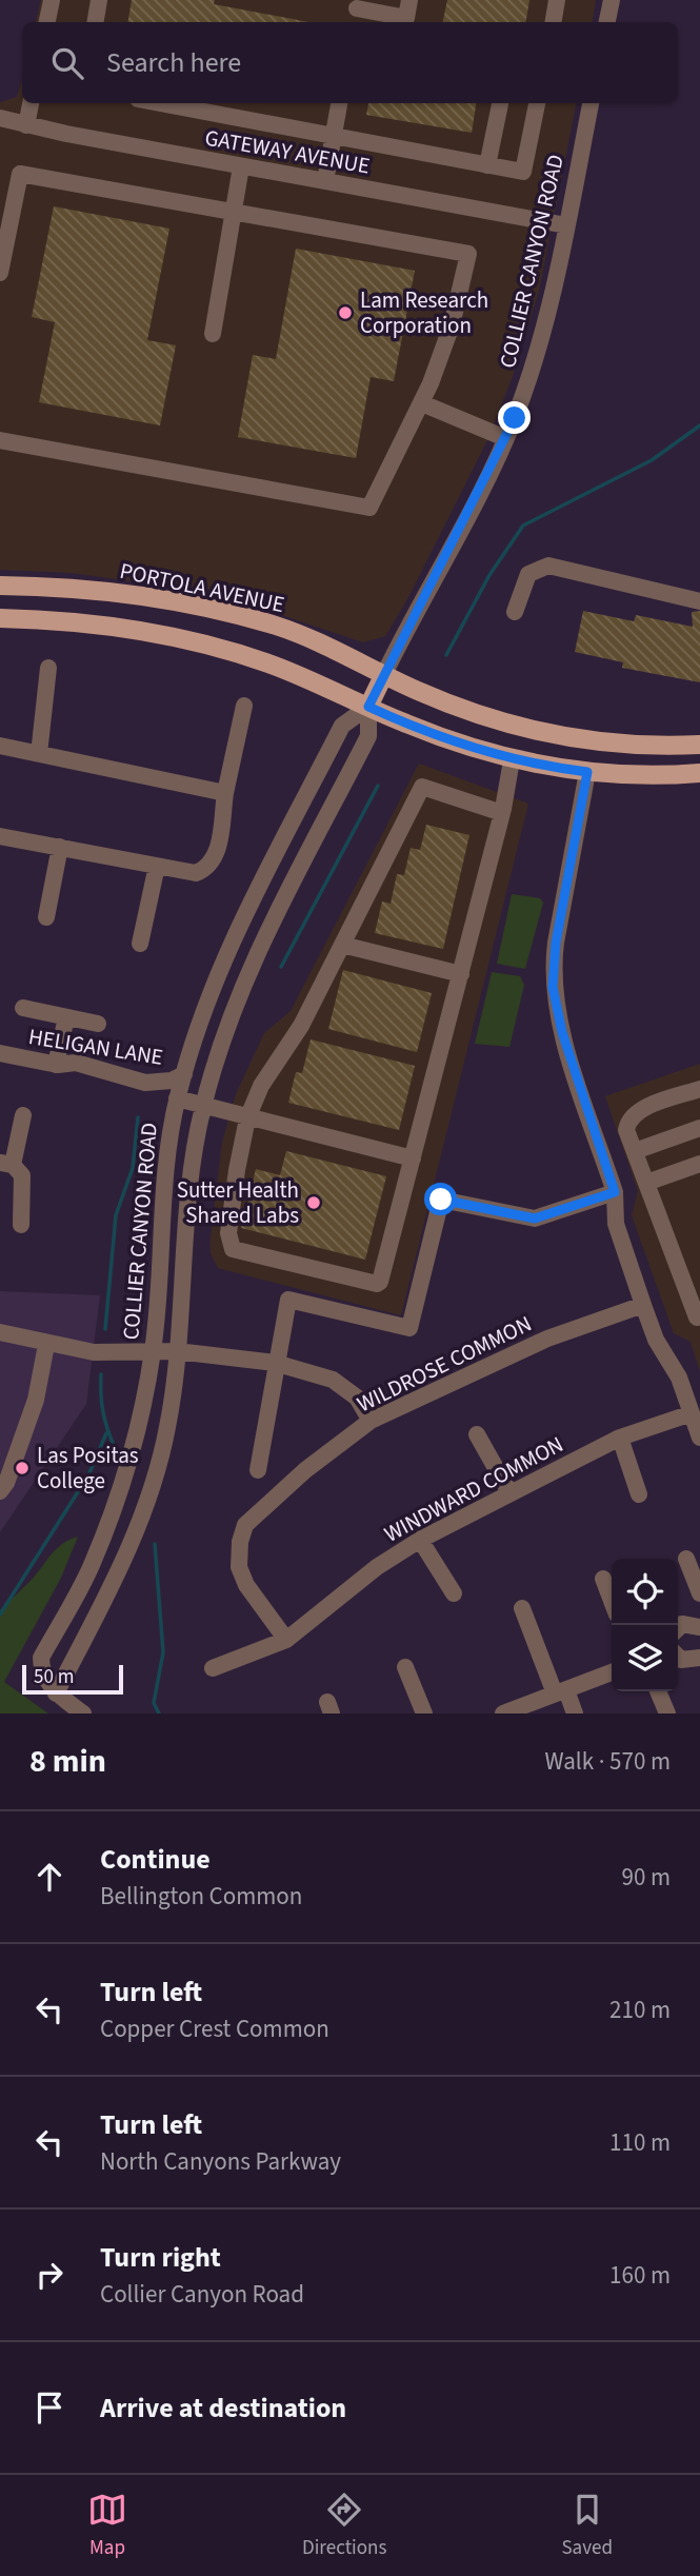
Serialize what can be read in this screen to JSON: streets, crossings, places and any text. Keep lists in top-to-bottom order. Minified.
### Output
{"streets":{"main road":["COLLIER CANYON ROAD","PORTOLA AVENUE"],"street":["GATEWAY AVENUE","HELIGAN LANE","WILDROSE COMMON","WINDWARD COMMON"]},"crossings":[["GATEWAY AVENUE","COLLIER CANYON ROAD"],["COLLIER CANYON ROAD","PORTOLA AVENUE"],["COLLIER CANYON ROAD","HELIGAN LANE"],["WILDROSE COMMON","WINDWARD COMMON"]],"places":["Lam Research Corporation","Sutter Health Shared Labs","Las Positas College"],"scale_bar":"50 m","page":{"search":"Search here","scale":"50 m","heading":["8 min","Walk · 570 m"],"list":[["Continue","Bellington Common","90 m"],["Turn left","Copper Crest Common","210 m"],["Turn left","North Canyons Parkway","110 m"],["Turn right","Collier Canyon Road","160 m"],"Arrive at destination"],"nav":["Map","Directions","Saved"]}}
